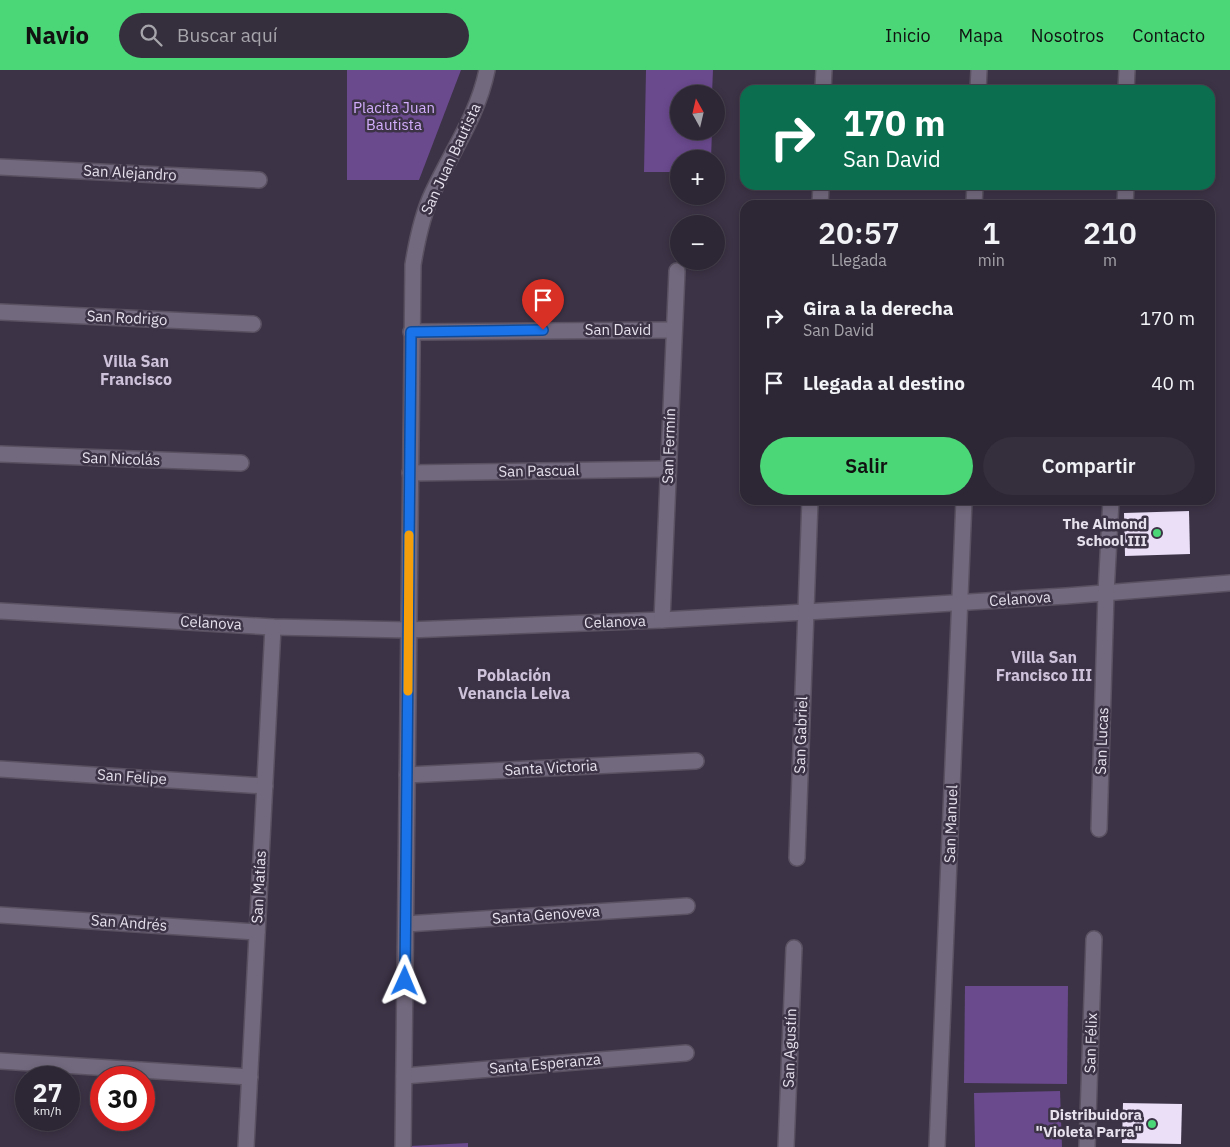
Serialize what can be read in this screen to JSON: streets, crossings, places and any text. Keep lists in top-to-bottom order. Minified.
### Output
{"streets":{"street":["San Juan Bautista","San Alejandro","San Rodrigo","San David","San Fermín","San Nicolás","San Pascual","Celanova","San Gabriel","San Lucas","Santa Victoria","San Felipe","San Manuel","San Matías","Santa Genoveva","San Andrés","San Félix","San Agustín","Santa Esperanza"]},"crossings":[["San Juan Bautista","San David"],["San Juan Bautista","San Pascual"],["San Juan Bautista","Celanova"],["San Juan Bautista","Santa Victoria"],["San Juan Bautista","Santa Genoveva"],["San Juan Bautista","Santa Esperanza"],["San David","San Fermín"],["San Fermín","San Pascual"],["San Fermín","Celanova"],["Celanova","San Gabriel"],["Celanova","San Lucas"],["Celanova","San Manuel"],["Celanova","San Matías"],["San Felipe","San Matías"],["San Matías","San Andrés"]],"districts":["Villa San Francisco","Villa San Francisco III","Población Venancia Leiva"],"parks":["Placita Juan Bautista"],"places":["The Almond School III","Distribuidora \"Violeta Parra\""],"north":"top","page":{"header":"Navio","search":"Buscar aquí","nav":["Inicio","Mapa","Nosotros","Contacto"],"map_buttons":["+","−"],"turn":["170 m","San David"],"eta":["20:57","Llegada","1","min","210","m"],"list":[{"name":"Gira a la derecha","note":"San David","value":"170 m"},{"name":"Llegada al destino","value":"40 m"}],"buttons":["Salir","Compartir"],"speed":"27 km/h","limit":"30"}}
